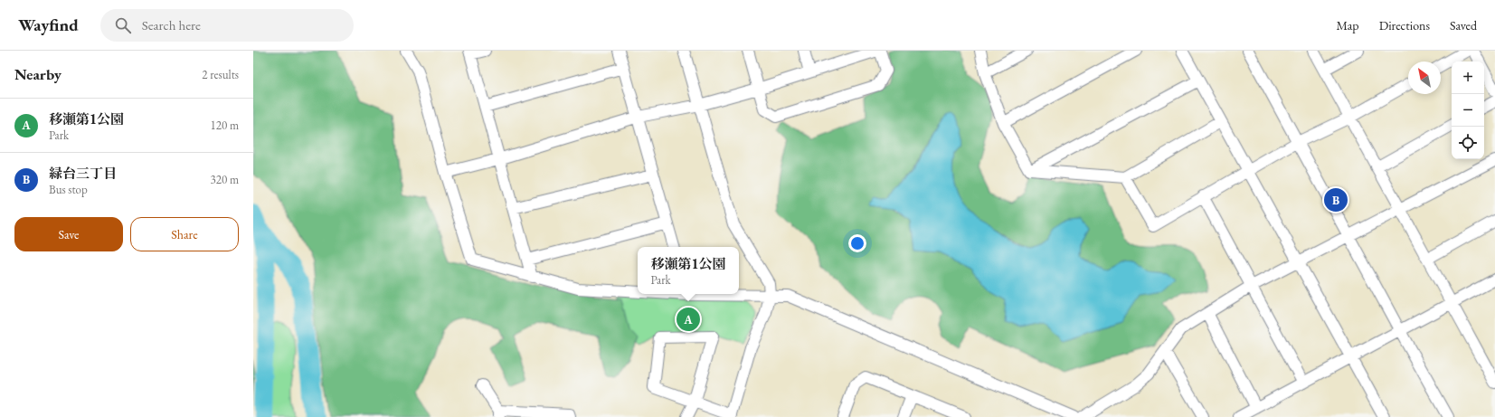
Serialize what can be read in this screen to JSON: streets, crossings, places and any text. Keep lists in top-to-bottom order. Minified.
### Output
{"north":"top left","page":{"header":"Wayfind","search":"Search here","nav":["Map","Directions","Saved"],"heading":["Nearby","2 results"],"map_buttons":["+","−"],"list":[{"mark":"A","name":"移瀬第1公園","note":"Park","value":"120 m"},{"mark":"B","name":"緑台三丁目","note":"Bus stop","value":"320 m"}],"pins":["B","A"],"buttons":["Save","Share"],"popup":["移瀬第1公園","Park"]}}
